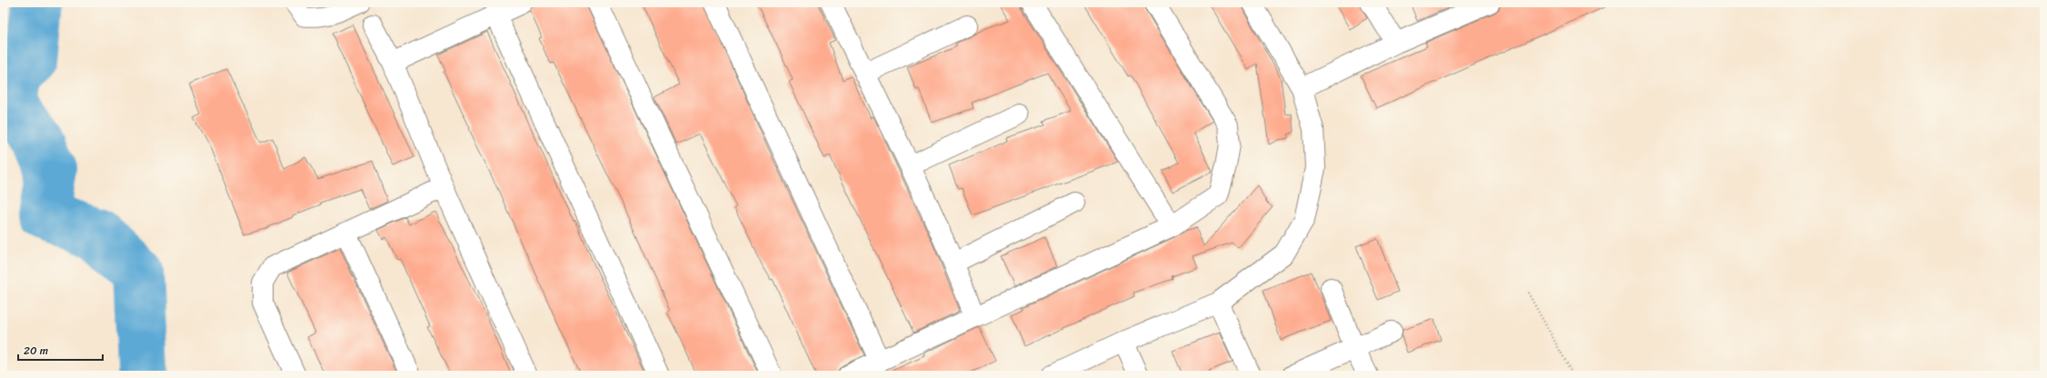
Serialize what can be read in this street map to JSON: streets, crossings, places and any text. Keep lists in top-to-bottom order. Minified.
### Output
{"scale_bar":"20 m"}
